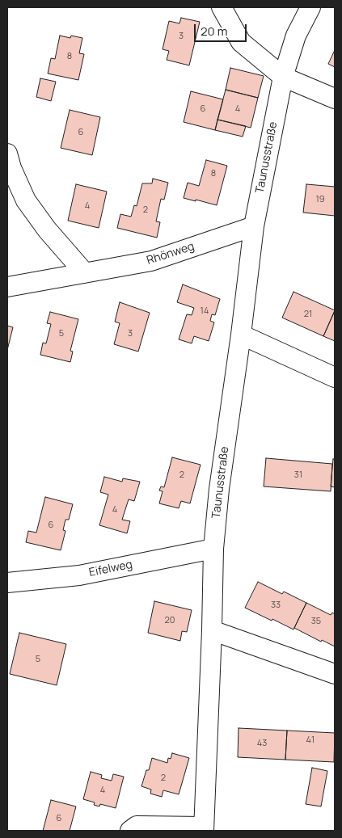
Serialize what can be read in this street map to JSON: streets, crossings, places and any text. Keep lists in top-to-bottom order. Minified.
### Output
{"streets":{"street":["Taunusstraße","Rhönweg","Eifelweg"]},"crossings":[["Taunusstraße","Rhönweg"],["Taunusstraße","Eifelweg"]],"house_numbers":["3","8","6","4","6","8","19","4","2","14","21","5","3","2","31","4","6","33","20","35","5","41","43","2","4","6"],"scale_bar":"20 m"}
